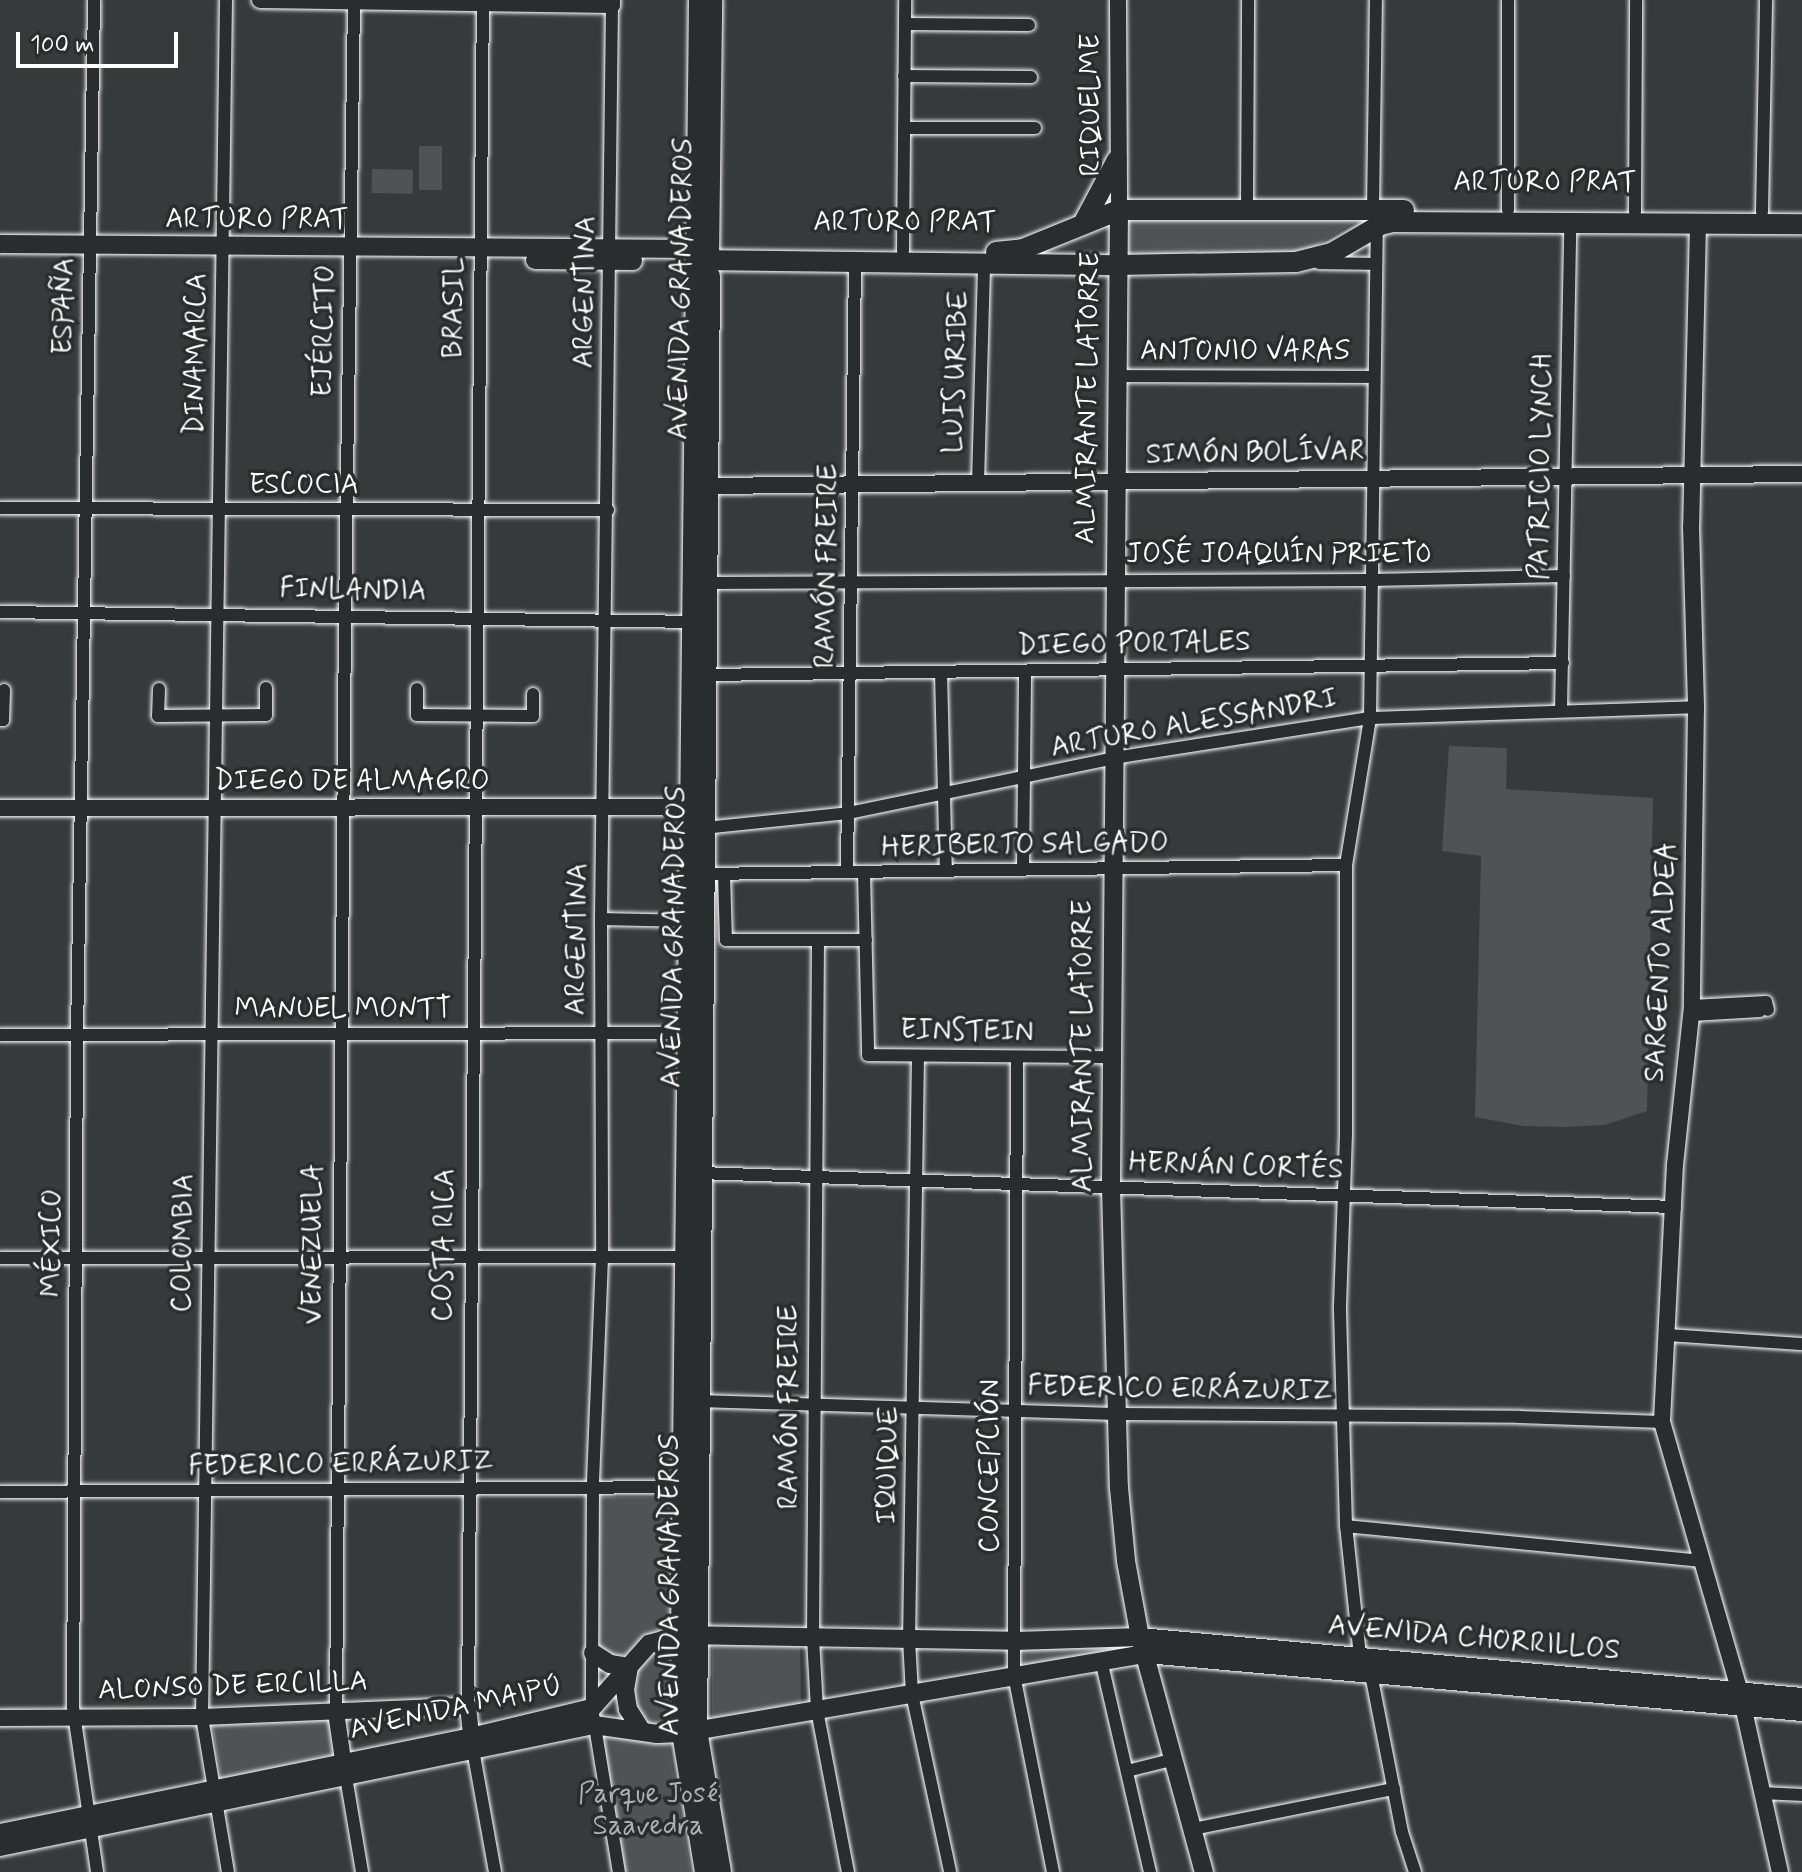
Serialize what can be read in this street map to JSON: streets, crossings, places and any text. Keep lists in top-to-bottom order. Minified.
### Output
{"streets":{"main road":["ARTURO PRAT","AVENIDA GRANADEROS","ALMIRANTE LATORRE","AVENIDA CHORRILLOS","AVENIDA MAIPÚ"],"street":["RIQUELME","ARGENTINA","ESPAÑA","BRASIL","EJÉRCITO","ANTONIO VARAS","DINAMARCA","LUIS URIBE","SIMÓN BOLÍVAR","PATRICIO LYNCH","ESCOCIA","JOSÉ JOAQUÍN PRIETO","RAMÓN FREIRE","FINLANDIA","DIEGO PORTALES","ARTURO ALESSANDRI","DIEGO DE ALMAGRO","HERIBERTO SALGADO","SARGENTO ALDEA","MANUEL MONTT","EINSTEIN","HERNÁN CORTÉS","MÉXICO","COLOMBIA","VENEZUELA","COSTA RICA","FEDERICO ERRÁZURIZ","IQUIQUE","CONCEPCIÓN","ALONSO DE ERCILLA"]},"crossings":[["RIQUELME","ARTURO PRAT"],["RIQUELME","ALMIRANTE LATORRE"],["ARTURO PRAT","AVENIDA GRANADEROS"],["ARTURO PRAT","ARGENTINA"],["ARTURO PRAT","ESPAÑA"],["ARTURO PRAT","BRASIL"],["ARTURO PRAT","EJÉRCITO"],["ARTURO PRAT","DINAMARCA"],["ARTURO PRAT","LUIS URIBE"],["ARTURO PRAT","ALMIRANTE LATORRE"],["ARTURO PRAT","PATRICIO LYNCH"],["ARTURO PRAT","RAMÓN FREIRE"],["ARTURO PRAT","SARGENTO ALDEA"],["AVENIDA GRANADEROS","SIMÓN BOLÍVAR"],["AVENIDA GRANADEROS","JOSÉ JOAQUÍN PRIETO"],["AVENIDA GRANADEROS","FINLANDIA"],["AVENIDA GRANADEROS","DIEGO PORTALES"],["AVENIDA GRANADEROS","ARTURO ALESSANDRI"],["AVENIDA GRANADEROS","DIEGO DE ALMAGRO"],["AVENIDA GRANADEROS","HERIBERTO SALGADO"],["AVENIDA GRANADEROS","MANUEL MONTT"],["AVENIDA GRANADEROS","HERNÁN CORTÉS"],["AVENIDA GRANADEROS","FEDERICO ERRÁZURIZ"],["AVENIDA GRANADEROS","AVENIDA MAIPÚ"],["ARGENTINA","ESCOCIA"],["ARGENTINA","FINLANDIA"],["ARGENTINA","DIEGO DE ALMAGRO"],["ARGENTINA","MANUEL MONTT"],["ARGENTINA","FEDERICO ERRÁZURIZ"],["ARGENTINA","AVENIDA MAIPÚ"],["ESPAÑA","ESCOCIA"],["ESPAÑA","FINLANDIA"],["ESPAÑA","MÉXICO"],["BRASIL","ESCOCIA"],["BRASIL","FINLANDIA"],["BRASIL","COSTA RICA"],["EJÉRCITO","ESCOCIA"],["EJÉRCITO","FINLANDIA"],["EJÉRCITO","VENEZUELA"],["ANTONIO VARAS","ALMIRANTE LATORRE"],["DINAMARCA","ESCOCIA"],["DINAMARCA","FINLANDIA"],["DINAMARCA","COLOMBIA"],["LUIS URIBE","SIMÓN BOLÍVAR"],["ALMIRANTE LATORRE","SIMÓN BOLÍVAR"],["ALMIRANTE LATORRE","JOSÉ JOAQUÍN PRIETO"],["ALMIRANTE LATORRE","DIEGO PORTALES"],["ALMIRANTE LATORRE","ARTURO ALESSANDRI"],["ALMIRANTE LATORRE","HERIBERTO SALGADO"],["ALMIRANTE LATORRE","EINSTEIN"],["ALMIRANTE LATORRE","HERNÁN CORTÉS"],["ALMIRANTE LATORRE","FEDERICO ERRÁZURIZ"],["ALMIRANTE LATORRE","AVENIDA CHORRILLOS"],["ALMIRANTE LATORRE","AVENIDA MAIPÚ"],["SIMÓN BOLÍVAR","PATRICIO LYNCH"],["SIMÓN BOLÍVAR","RAMÓN FREIRE"],["SIMÓN BOLÍVAR","SARGENTO ALDEA"],["PATRICIO LYNCH","JOSÉ JOAQUÍN PRIETO"],["PATRICIO LYNCH","DIEGO PORTALES"],["PATRICIO LYNCH","ARTURO ALESSANDRI"],["JOSÉ JOAQUÍN PRIETO","RAMÓN FREIRE"],["RAMÓN FREIRE","DIEGO PORTALES"],["RAMÓN FREIRE","ARTURO ALESSANDRI"],["RAMÓN FREIRE","HERIBERTO SALGADO"],["RAMÓN FREIRE","HERNÁN CORTÉS"],["RAMÓN FREIRE","FEDERICO ERRÁZURIZ"],["RAMÓN FREIRE","AVENIDA MAIPÚ"],["FINLANDIA","MÉXICO"],["FINLANDIA","COLOMBIA"],["FINLANDIA","VENEZUELA"],["FINLANDIA","COSTA RICA"],["ARTURO ALESSANDRI","SARGENTO ALDEA"],["DIEGO DE ALMAGRO","MÉXICO"],["DIEGO DE ALMAGRO","COLOMBIA"],["DIEGO DE ALMAGRO","VENEZUELA"],["DIEGO DE ALMAGRO","COSTA RICA"],["SARGENTO ALDEA","HERNÁN CORTÉS"],["SARGENTO ALDEA","FEDERICO ERRÁZURIZ"],["SARGENTO ALDEA","AVENIDA CHORRILLOS"],["MANUEL MONTT","MÉXICO"],["MANUEL MONTT","COLOMBIA"],["MANUEL MONTT","VENEZUELA"],["MANUEL MONTT","COSTA RICA"],["EINSTEIN","IQUIQUE"],["EINSTEIN","CONCEPCIÓN"],["HERNÁN CORTÉS","IQUIQUE"],["HERNÁN CORTÉS","CONCEPCIÓN"],["MÉXICO","FEDERICO ERRÁZURIZ"],["MÉXICO","ALONSO DE ERCILLA"],["MÉXICO","AVENIDA MAIPÚ"],["COLOMBIA","FEDERICO ERRÁZURIZ"],["COLOMBIA","ALONSO DE ERCILLA"],["COLOMBIA","AVENIDA MAIPÚ"],["VENEZUELA","FEDERICO ERRÁZURIZ"],["VENEZUELA","ALONSO DE ERCILLA"],["VENEZUELA","AVENIDA MAIPÚ"],["COSTA RICA","FEDERICO ERRÁZURIZ"],["COSTA RICA","ALONSO DE ERCILLA"],["COSTA RICA","AVENIDA MAIPÚ"],["FEDERICO ERRÁZURIZ","IQUIQUE"],["FEDERICO ERRÁZURIZ","CONCEPCIÓN"],["IQUIQUE","AVENIDA MAIPÚ"],["CONCEPCIÓN","AVENIDA MAIPÚ"],["AVENIDA CHORRILLOS","AVENIDA MAIPÚ"]],"parks":["Parque José Saavedra"],"scale_bar":"100 m"}
